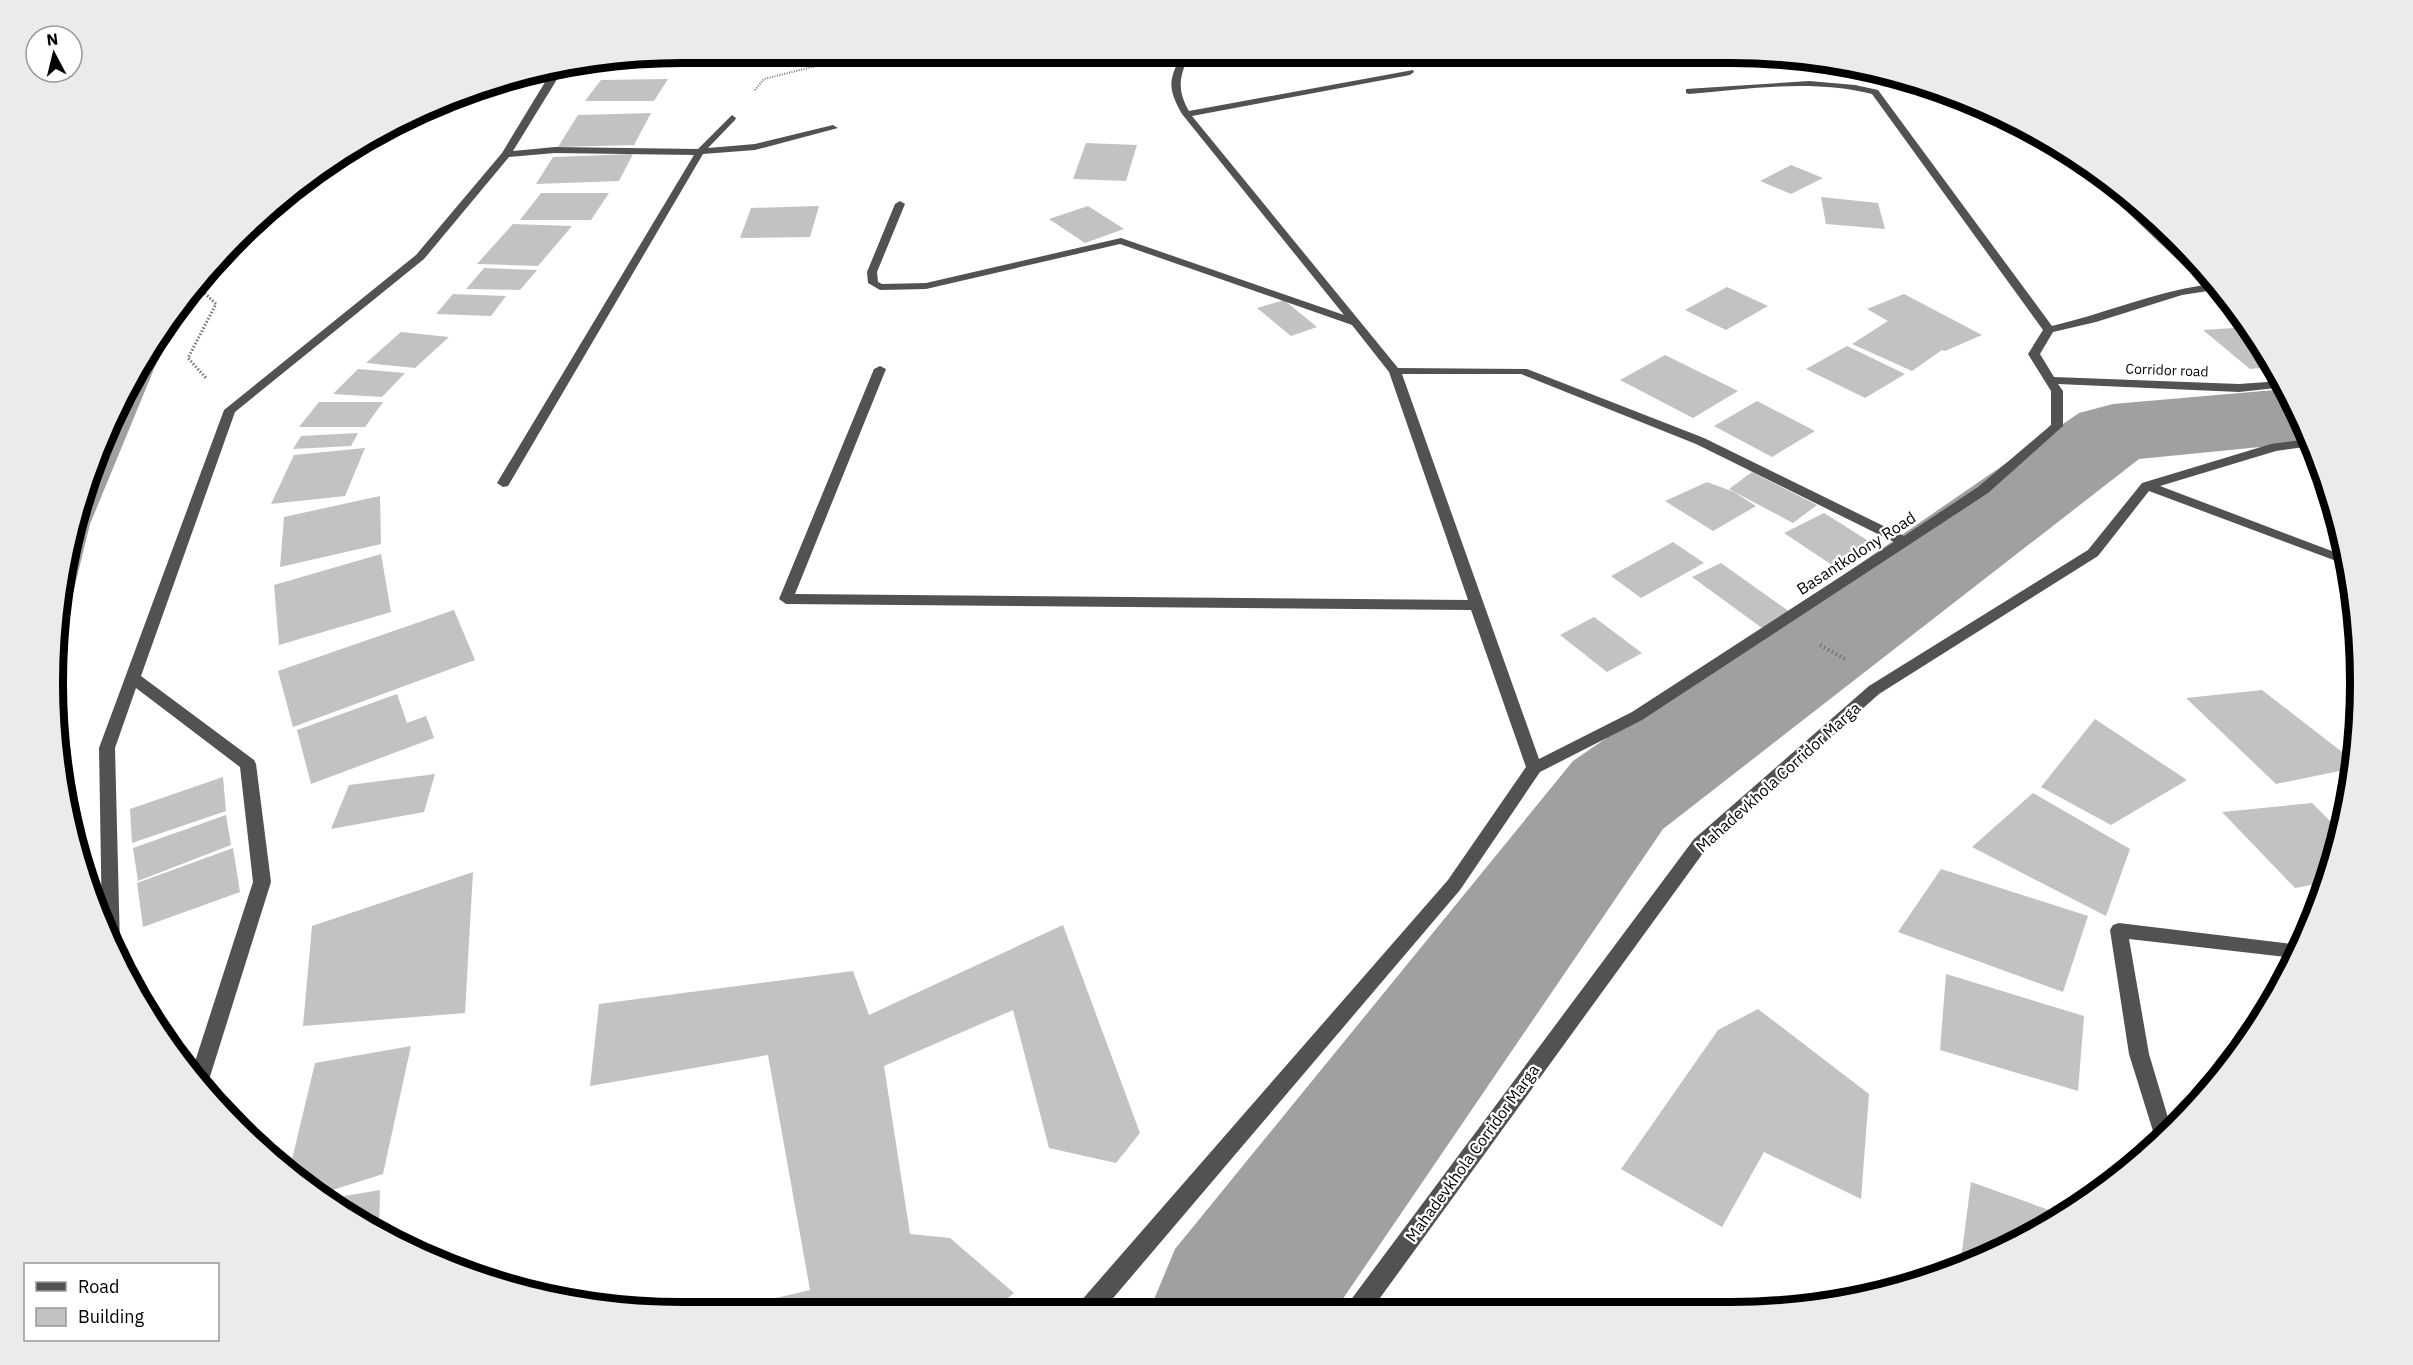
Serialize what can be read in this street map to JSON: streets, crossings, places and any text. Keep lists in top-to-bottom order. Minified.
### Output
{"streets":{"street":["Corridor road","Basantkolony Road","Mahadevkhola Corridor Marga"]},"crossings":[["Corridor road","Basantkolony Road"]],"legend":["Road","Building"],"north":"top"}
